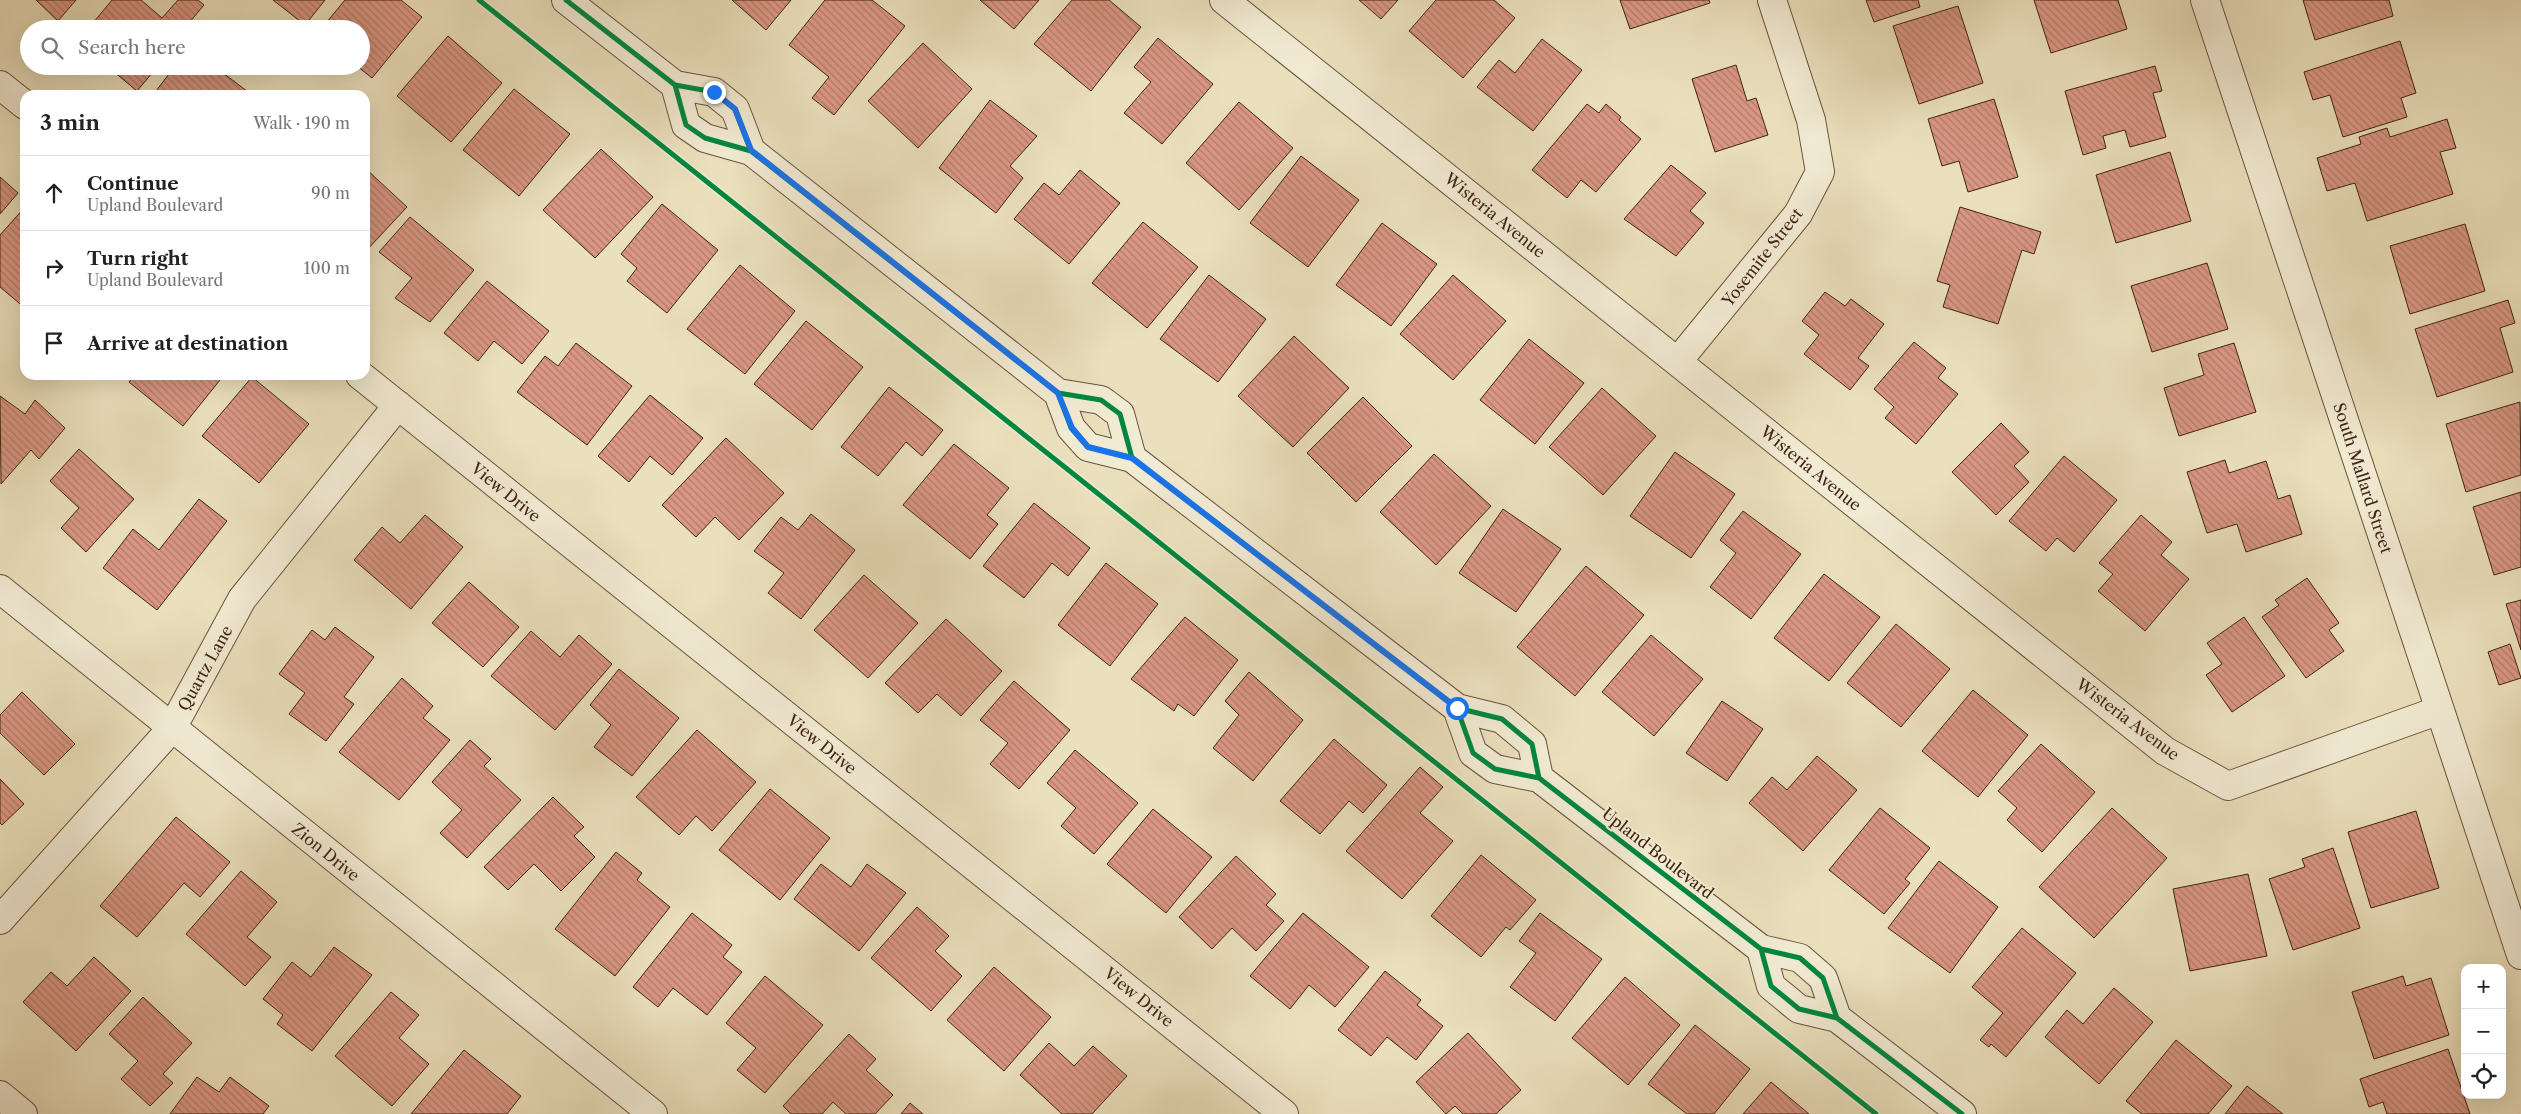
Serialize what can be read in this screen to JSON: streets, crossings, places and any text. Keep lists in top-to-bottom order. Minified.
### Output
{"streets":{"street":["Wisteria Avenue","Yosemite Street","South Mallard Street","View Drive","Quartz Lane","Zion Drive","Upland Boulevard"]},"crossings":[["Wisteria Avenue","Yosemite Street"],["Wisteria Avenue","South Mallard Street"],["View Drive","Quartz Lane"],["Quartz Lane","Zion Drive"]],"page":{"search":"Search here","heading":["3 min","Walk · 190 m"],"list":[["Continue","Upland Boulevard","90 m"],["Turn right","Upland Boulevard","100 m"],"Arrive at destination"],"map_buttons":["+","−"]}}
